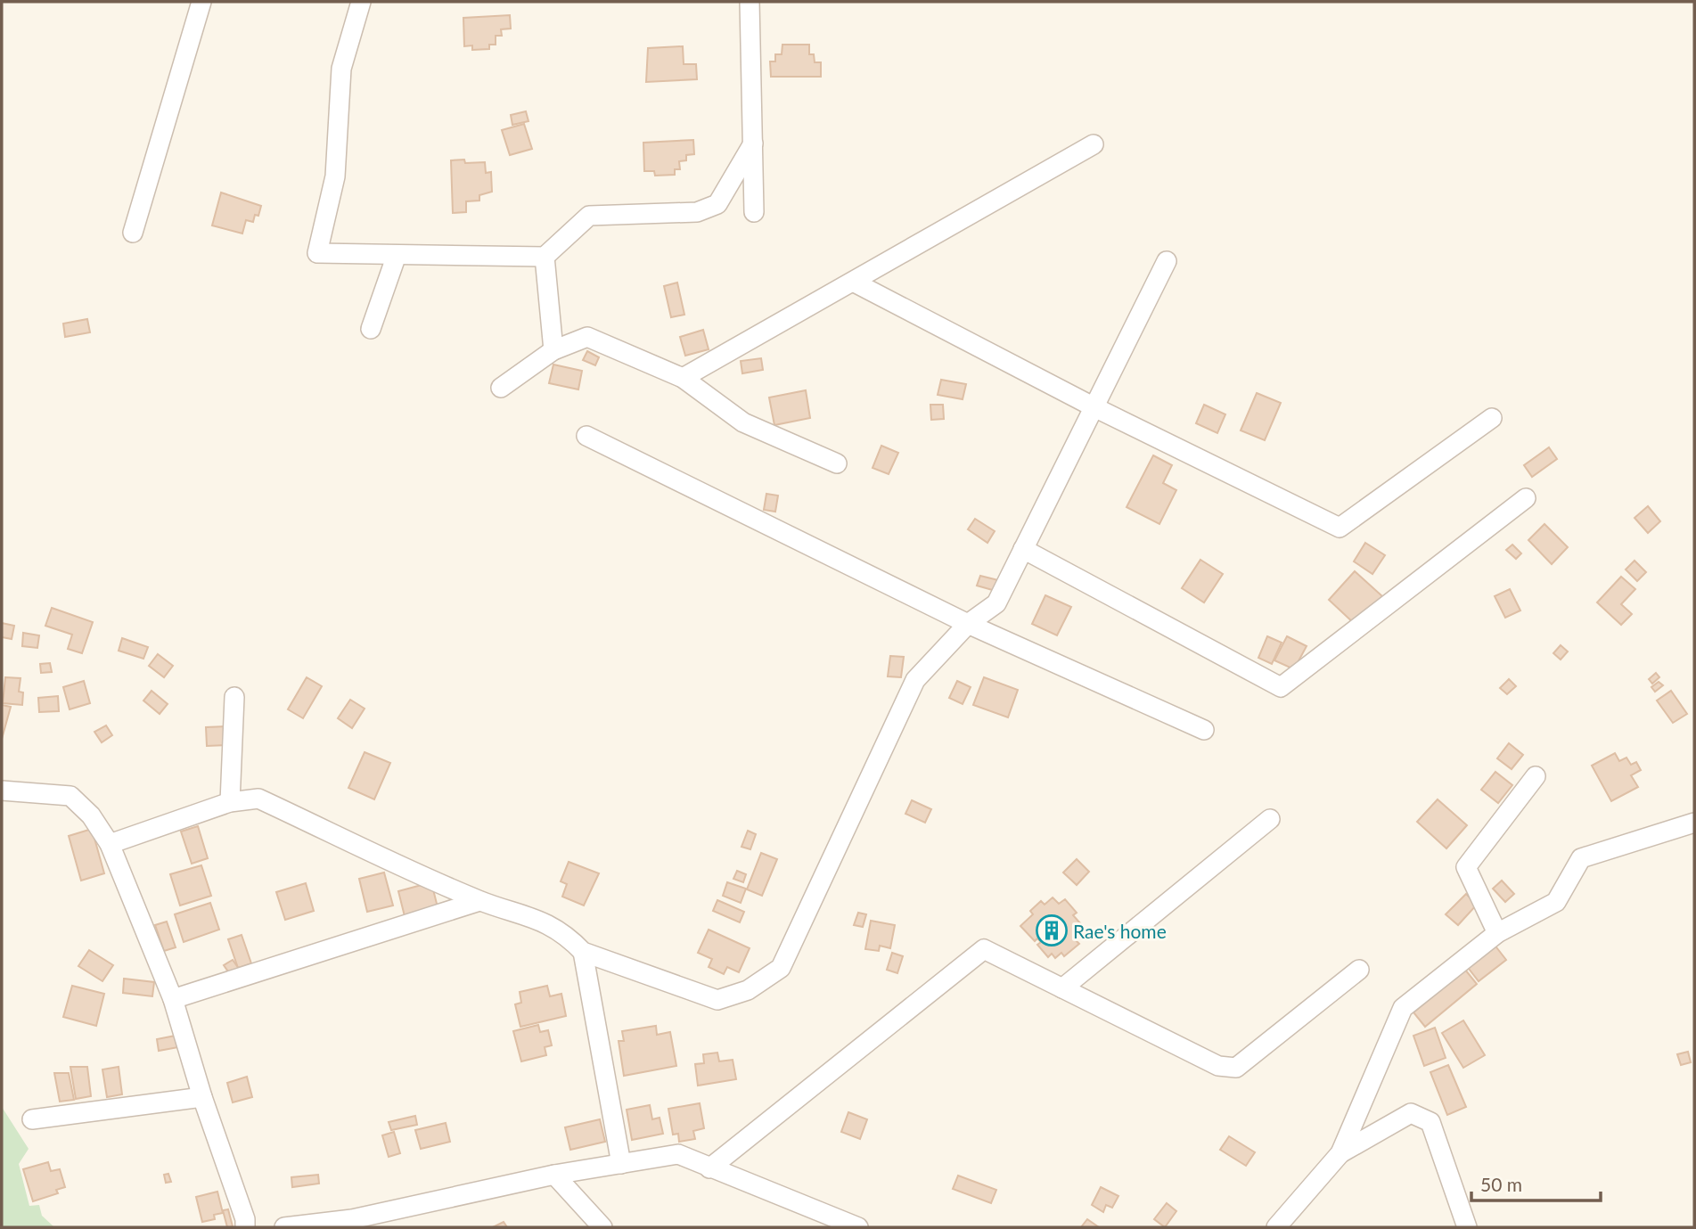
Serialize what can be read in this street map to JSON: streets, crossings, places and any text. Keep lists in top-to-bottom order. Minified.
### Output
{"places":{"building":["Rae's home"]},"scale_bar":"50 m"}
